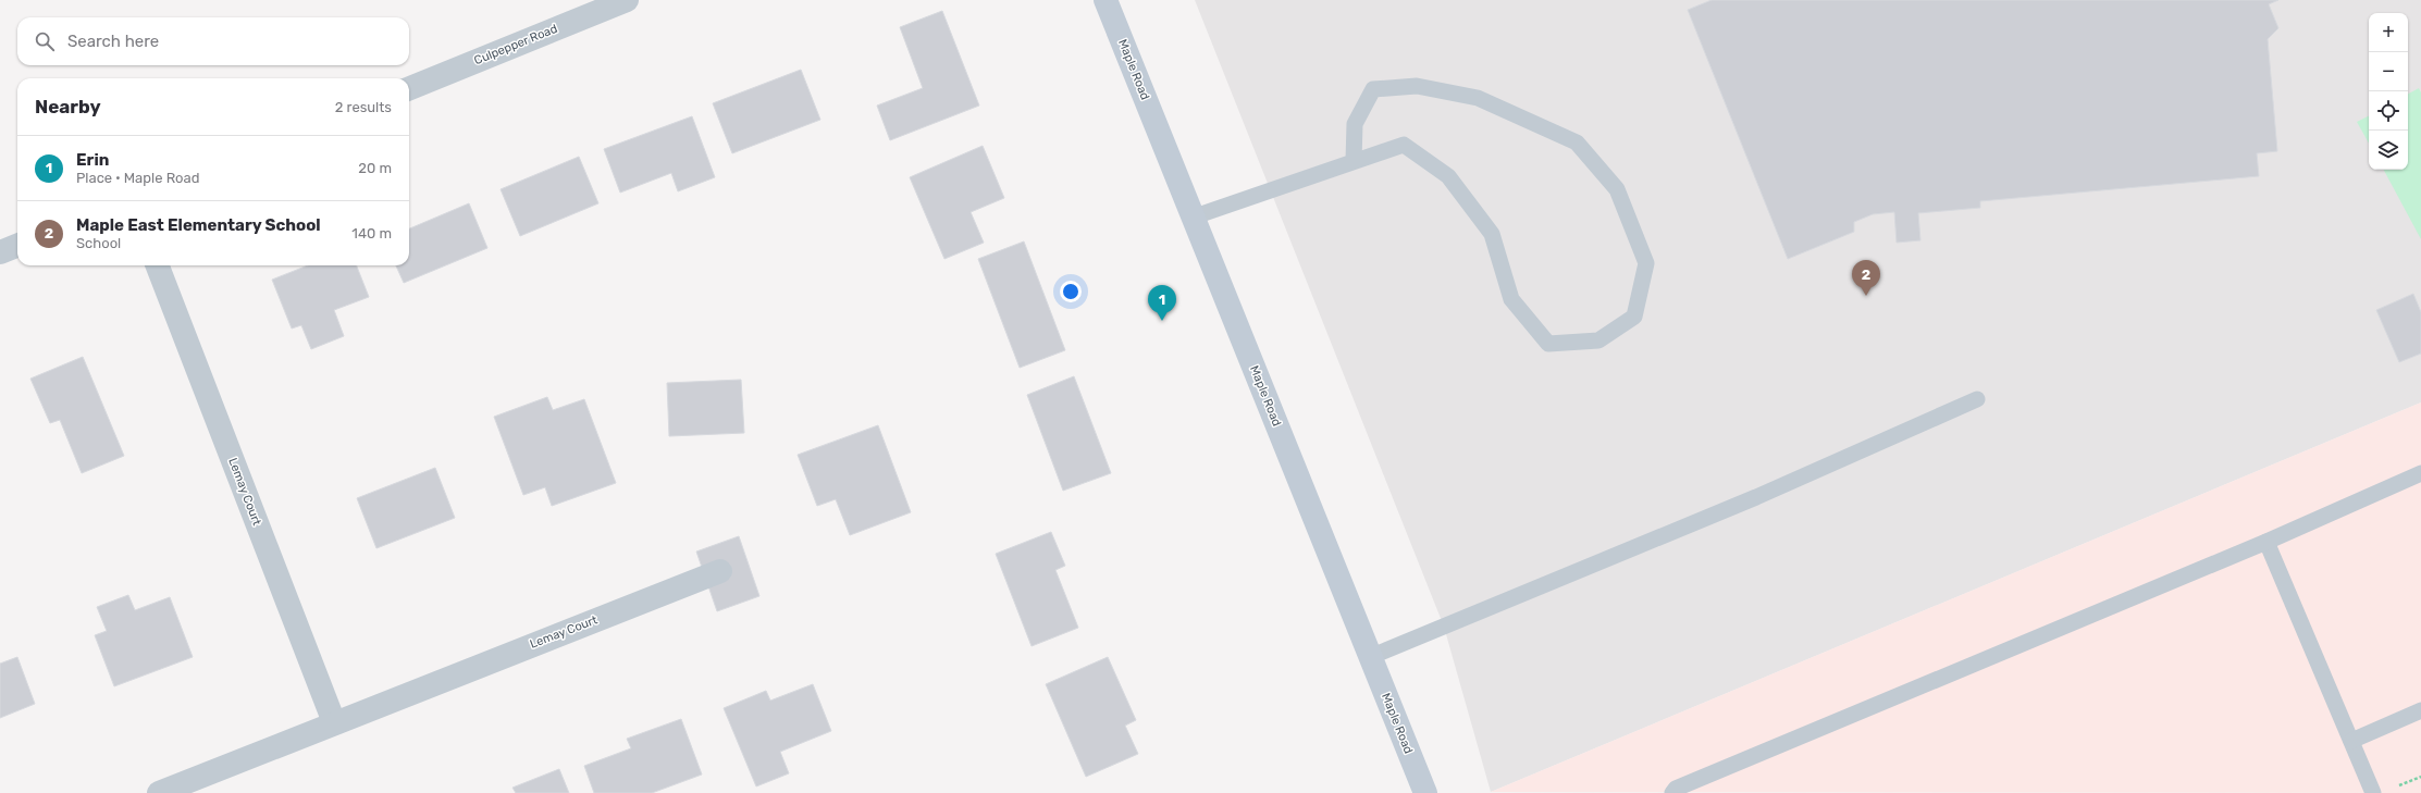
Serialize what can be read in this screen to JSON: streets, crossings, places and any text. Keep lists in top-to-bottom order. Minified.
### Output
{"streets":{"main road":["Maple Road"],"street":["Culpepper Road","Lemay Court"]},"page":{"map_buttons":["+","−"],"search":"Search here","heading":["Nearby","2 results"],"list":[{"mark":"1","name":"Erin","note":"Place · Maple Road","value":"20 m"},{"mark":"2","name":"Maple East Elementary School","note":"School","value":"140 m"}],"pins":["2","1"]}}
